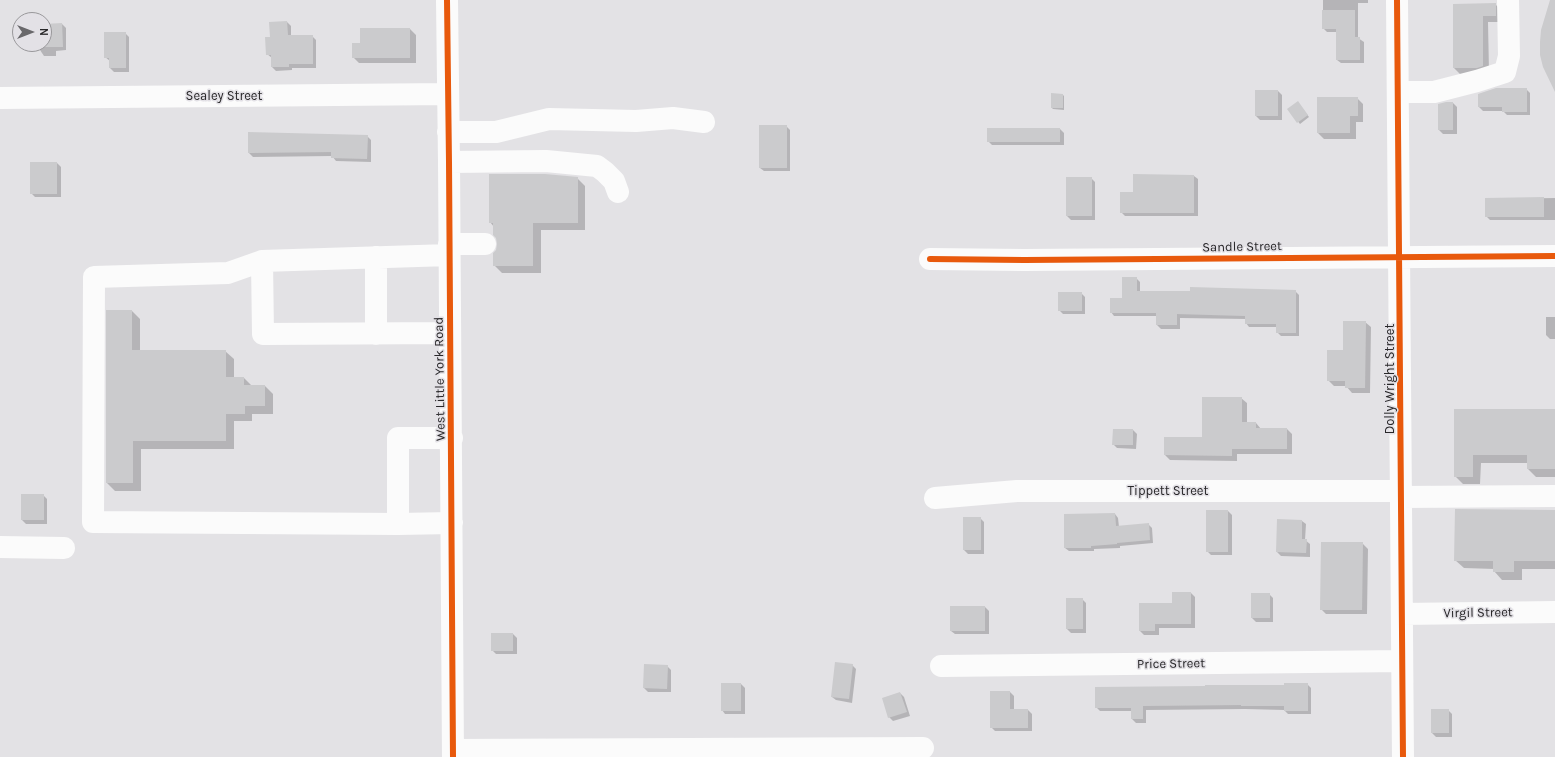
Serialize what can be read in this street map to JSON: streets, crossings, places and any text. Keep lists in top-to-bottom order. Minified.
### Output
{"streets":{"street":["Sealey Street","Sandle Street","West Little York Road","Dolly Wright Street","Tippett Street","Virgil Street","Price Street"]},"crossings":[["Sealey Street","West Little York Road"],["Sandle Street","Dolly Wright Street"],["Dolly Wright Street","Tippett Street"],["Dolly Wright Street","Virgil Street"],["Dolly Wright Street","Price Street"]],"north":"right"}
